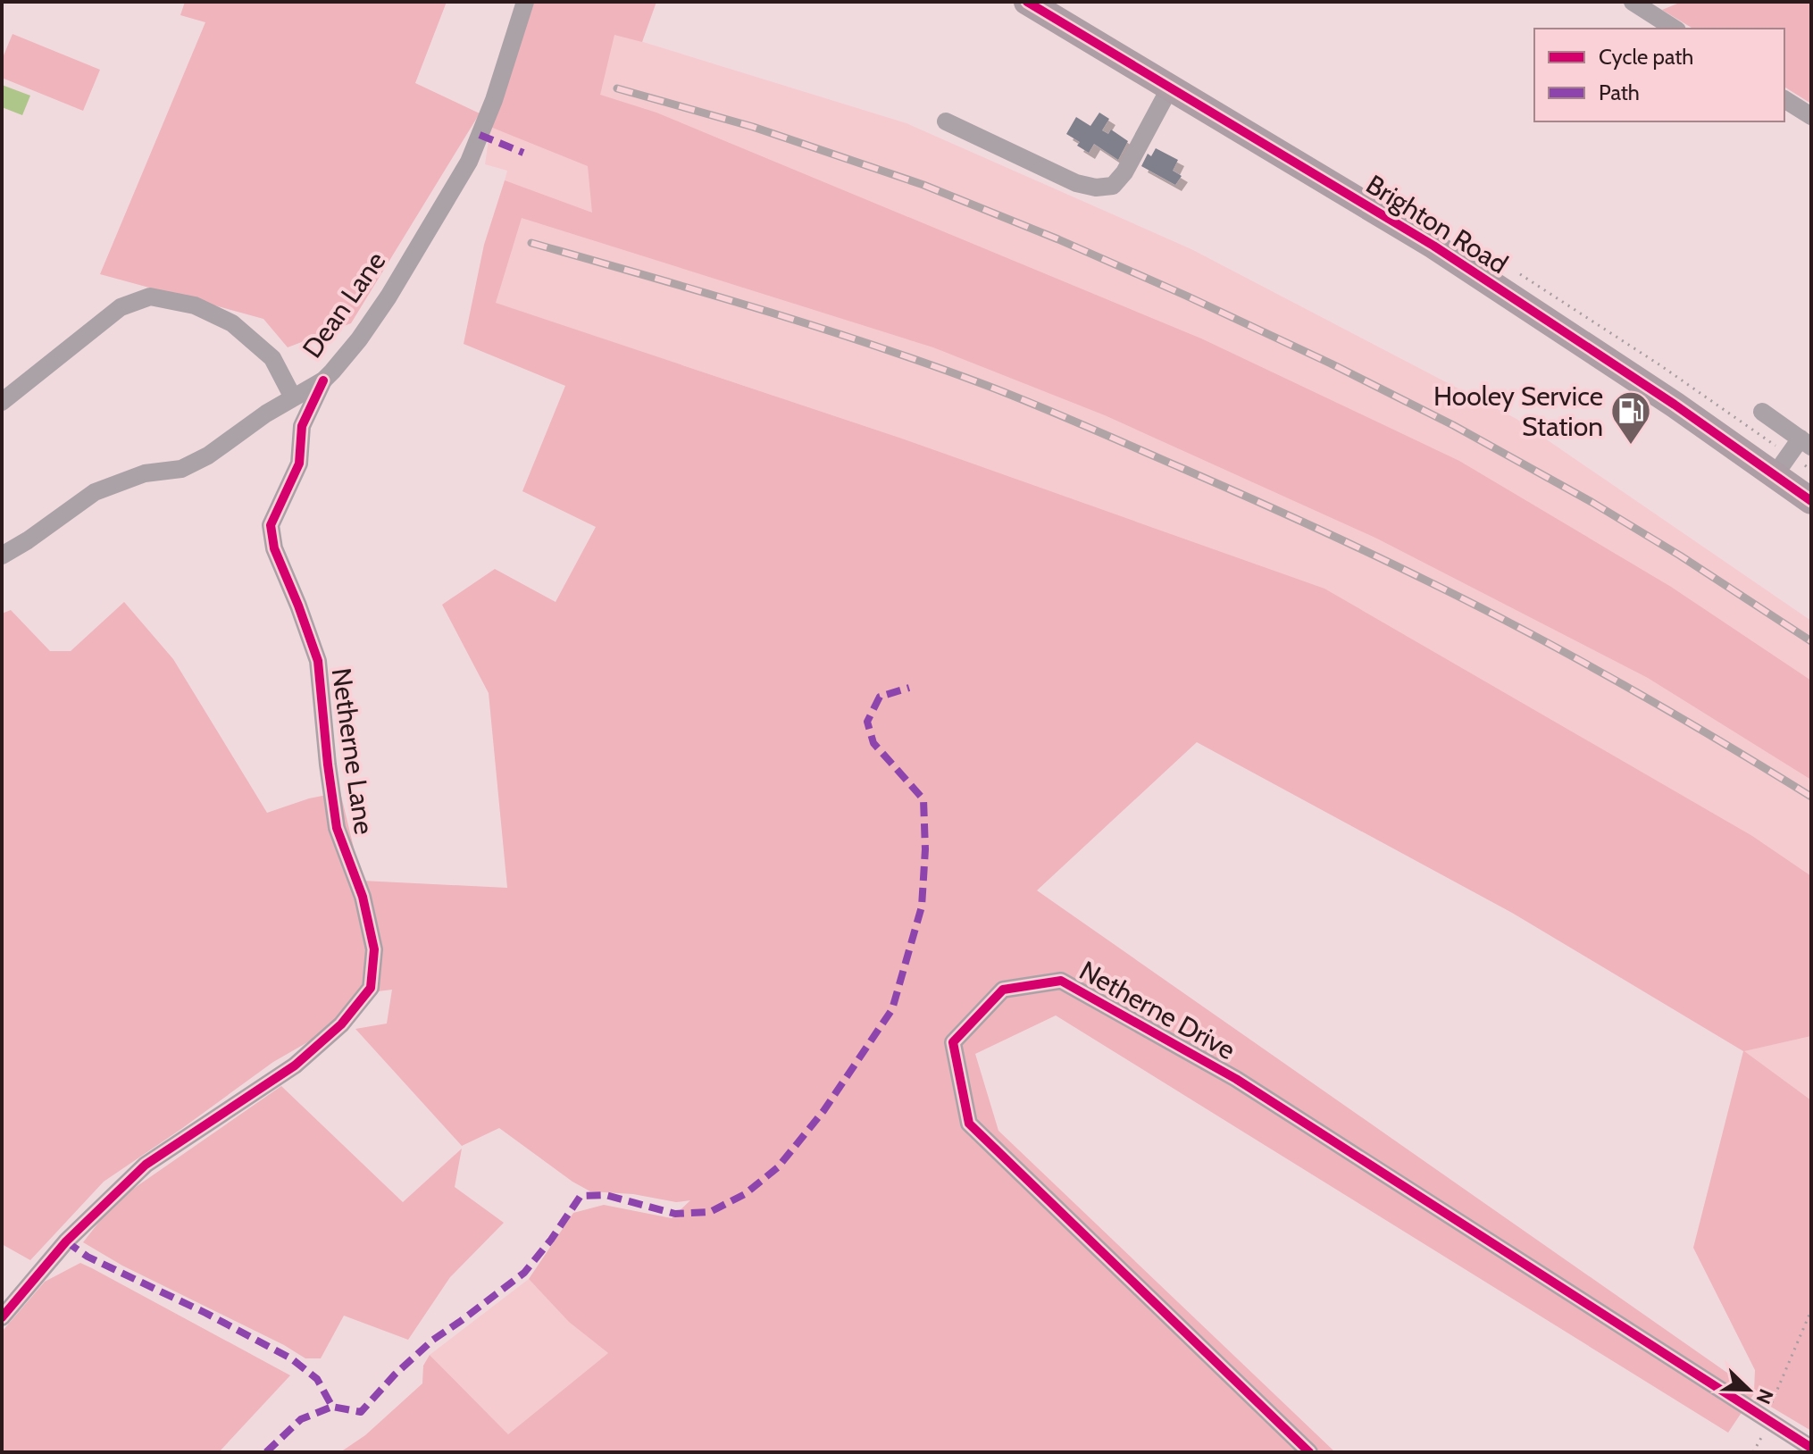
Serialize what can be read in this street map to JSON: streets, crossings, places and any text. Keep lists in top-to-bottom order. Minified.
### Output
{"streets":{"highway":["Brighton Road"],"street":["Dean Lane","Netherne Lane","Netherne Drive"]},"crossings":[["Dean Lane","Netherne Lane"]],"places":{"fuel station":["Hooley Service Station"]},"legend":["Cycle path","Path"],"north":"bottom right"}
